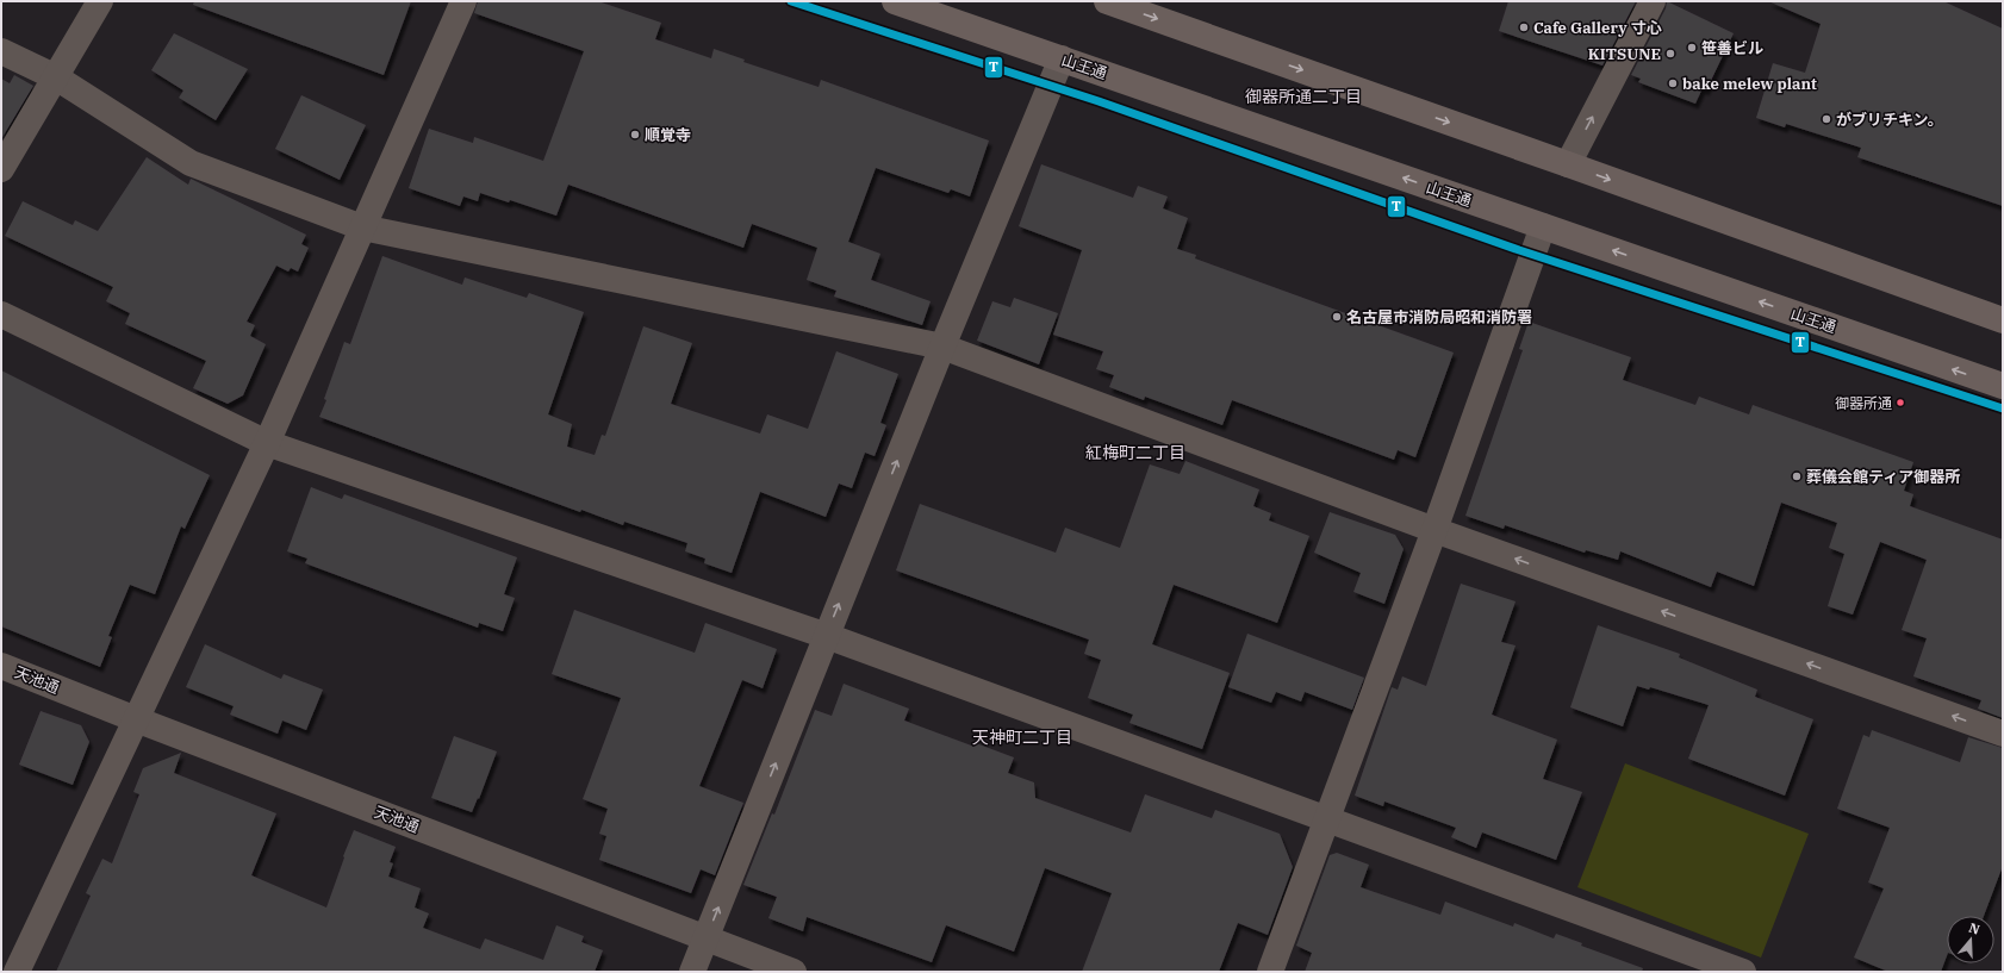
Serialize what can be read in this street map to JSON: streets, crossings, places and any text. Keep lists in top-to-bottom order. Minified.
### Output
{"streets":{"main road":["山王通"],"street":["天池通"]},"districts":["御器所通二丁目","紅梅町二丁目","天神町二丁目"],"places":["Cafe Gallery 寸心","笹善ビル","KITSUNE","bake melew plant","がブリチキン。","順覚寺","名古屋市消防局昭和消防署","御器所通","葬儀会館ティア御器所"],"lines":["transit line T"],"north":"top"}
